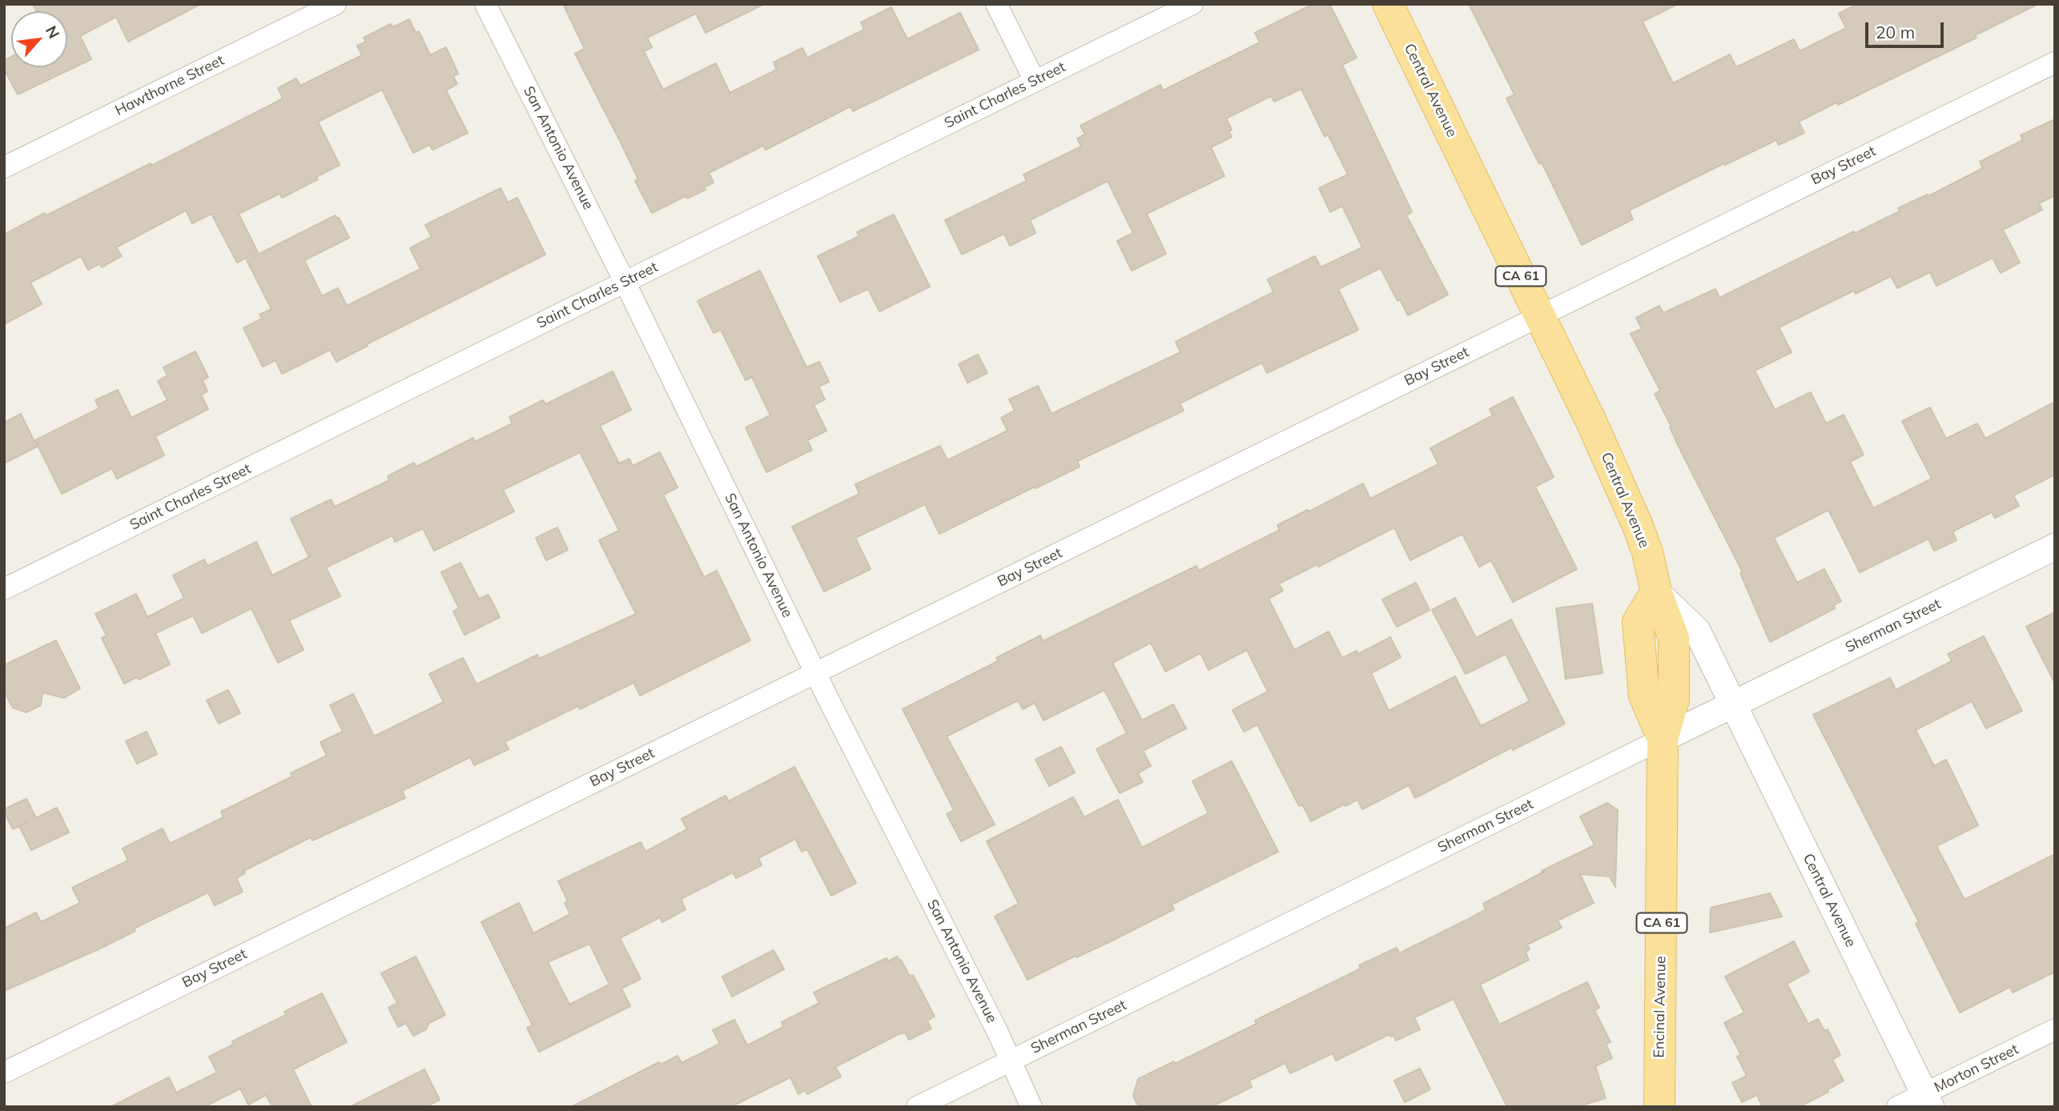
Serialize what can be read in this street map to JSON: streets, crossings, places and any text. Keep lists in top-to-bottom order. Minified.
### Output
{"streets":{"main road":["Central Avenue","CA 61","Encinal Avenue"],"street":["Hawthorne Street","Saint Charles Street","San Antonio Avenue","Bay Street","Sherman Street","Morton Street"]},"crossings":[["Central Avenue","Bay Street"],["Central Avenue","Sherman Street"],["Central Avenue","Encinal Avenue"],["Central Avenue","Morton Street"],["Saint Charles Street","San Antonio Avenue"],["San Antonio Avenue","Bay Street"],["San Antonio Avenue","Sherman Street"],["Sherman Street","Encinal Avenue"]],"scale_bar":"20 m","north":"top right"}
